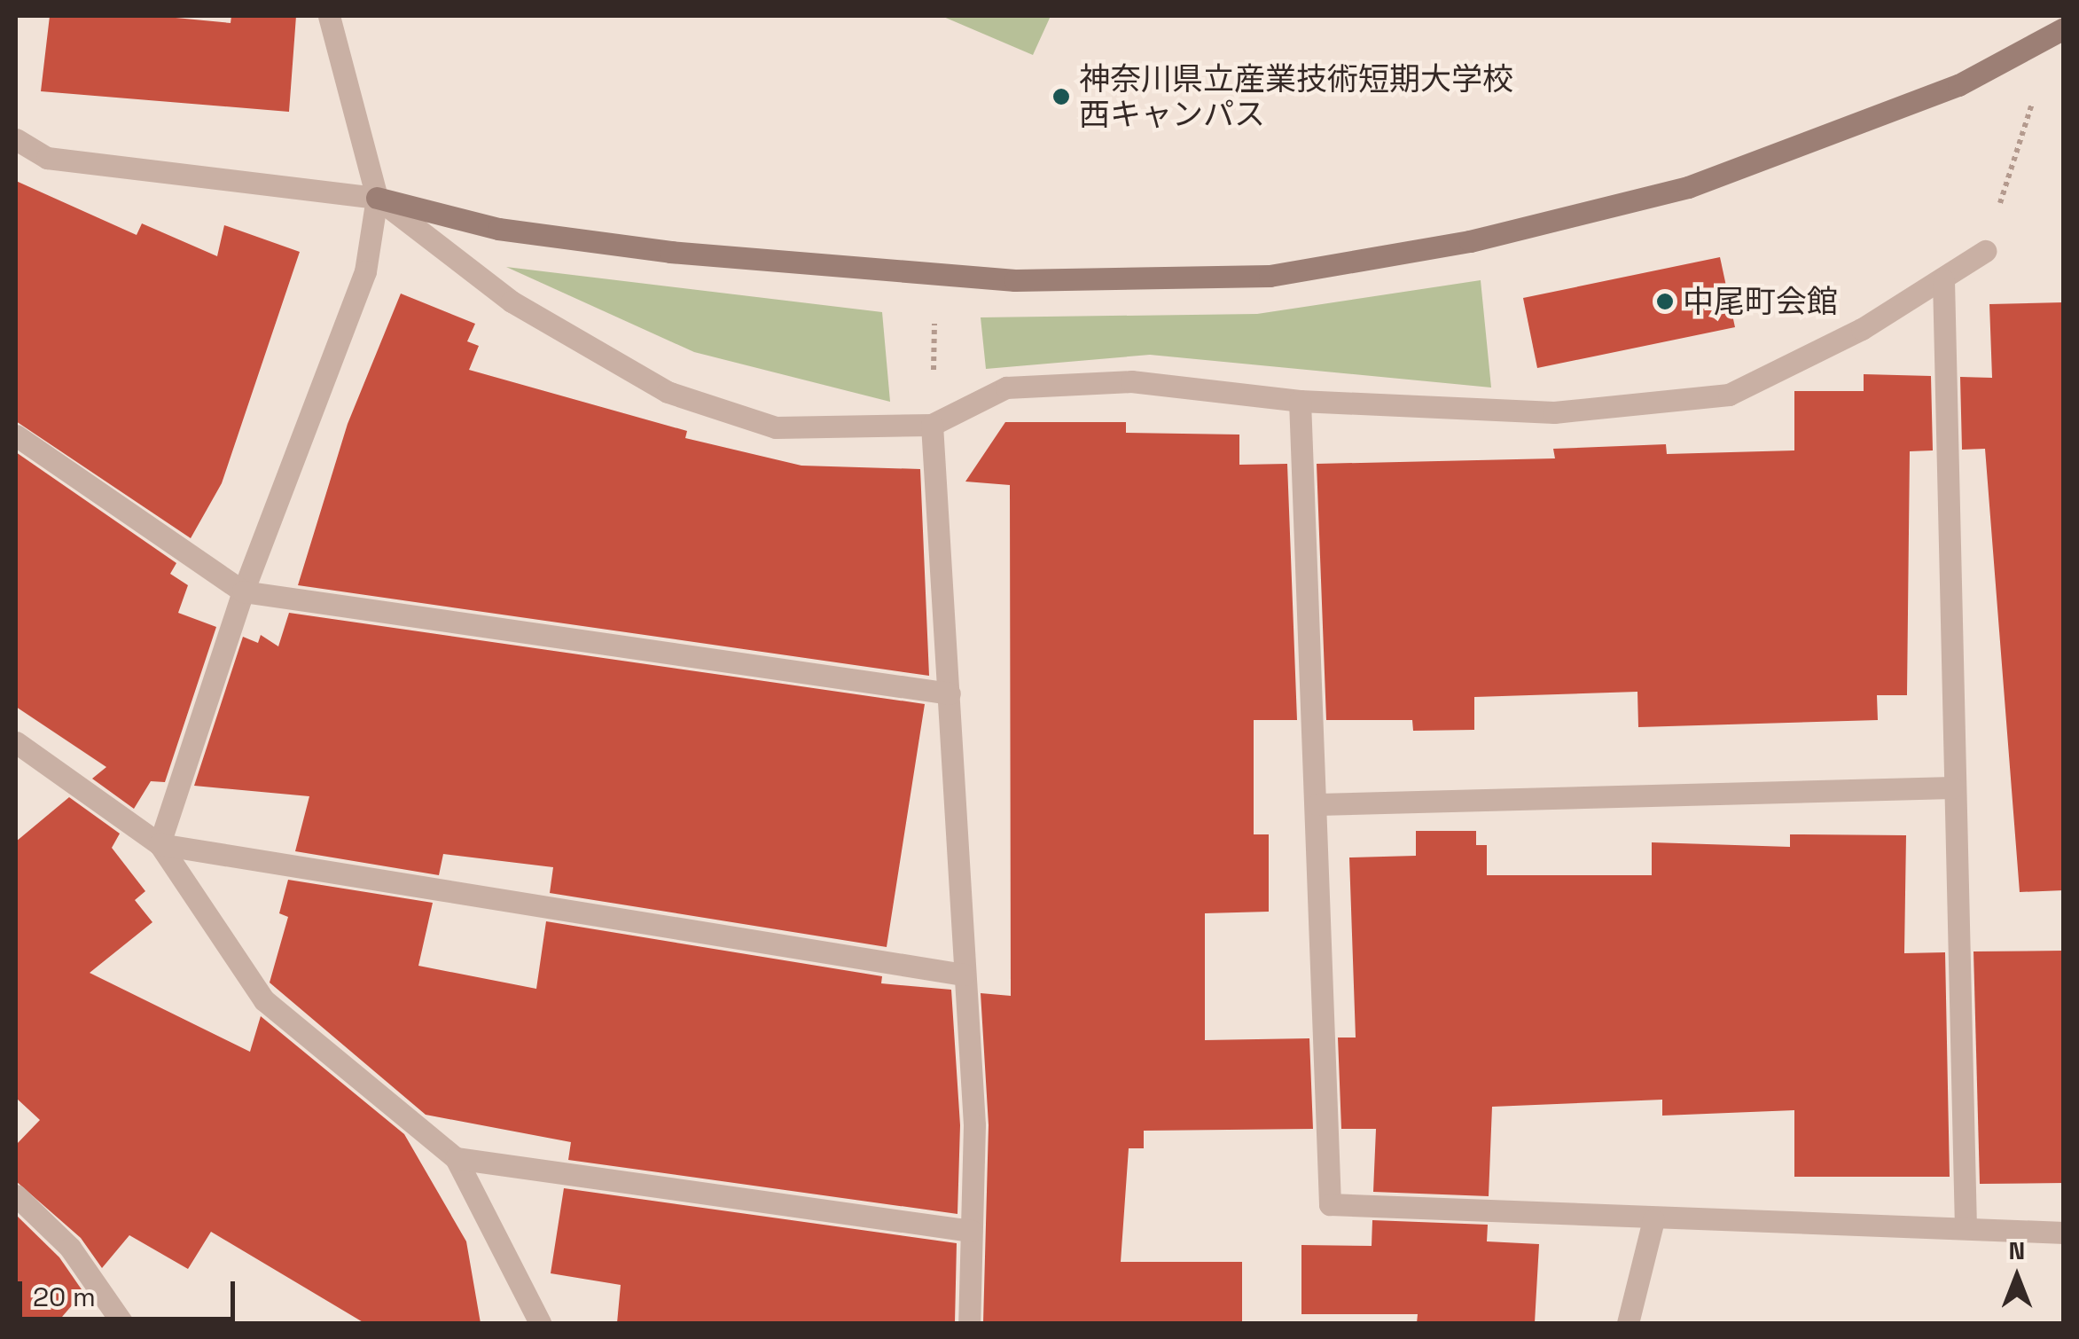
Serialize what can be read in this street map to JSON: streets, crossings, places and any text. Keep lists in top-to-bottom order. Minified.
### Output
{"places":["神奈川県立産業技術短期大学校 西キャンパス","中尾町会館"],"scale_bar":"20 m","north":"top"}
